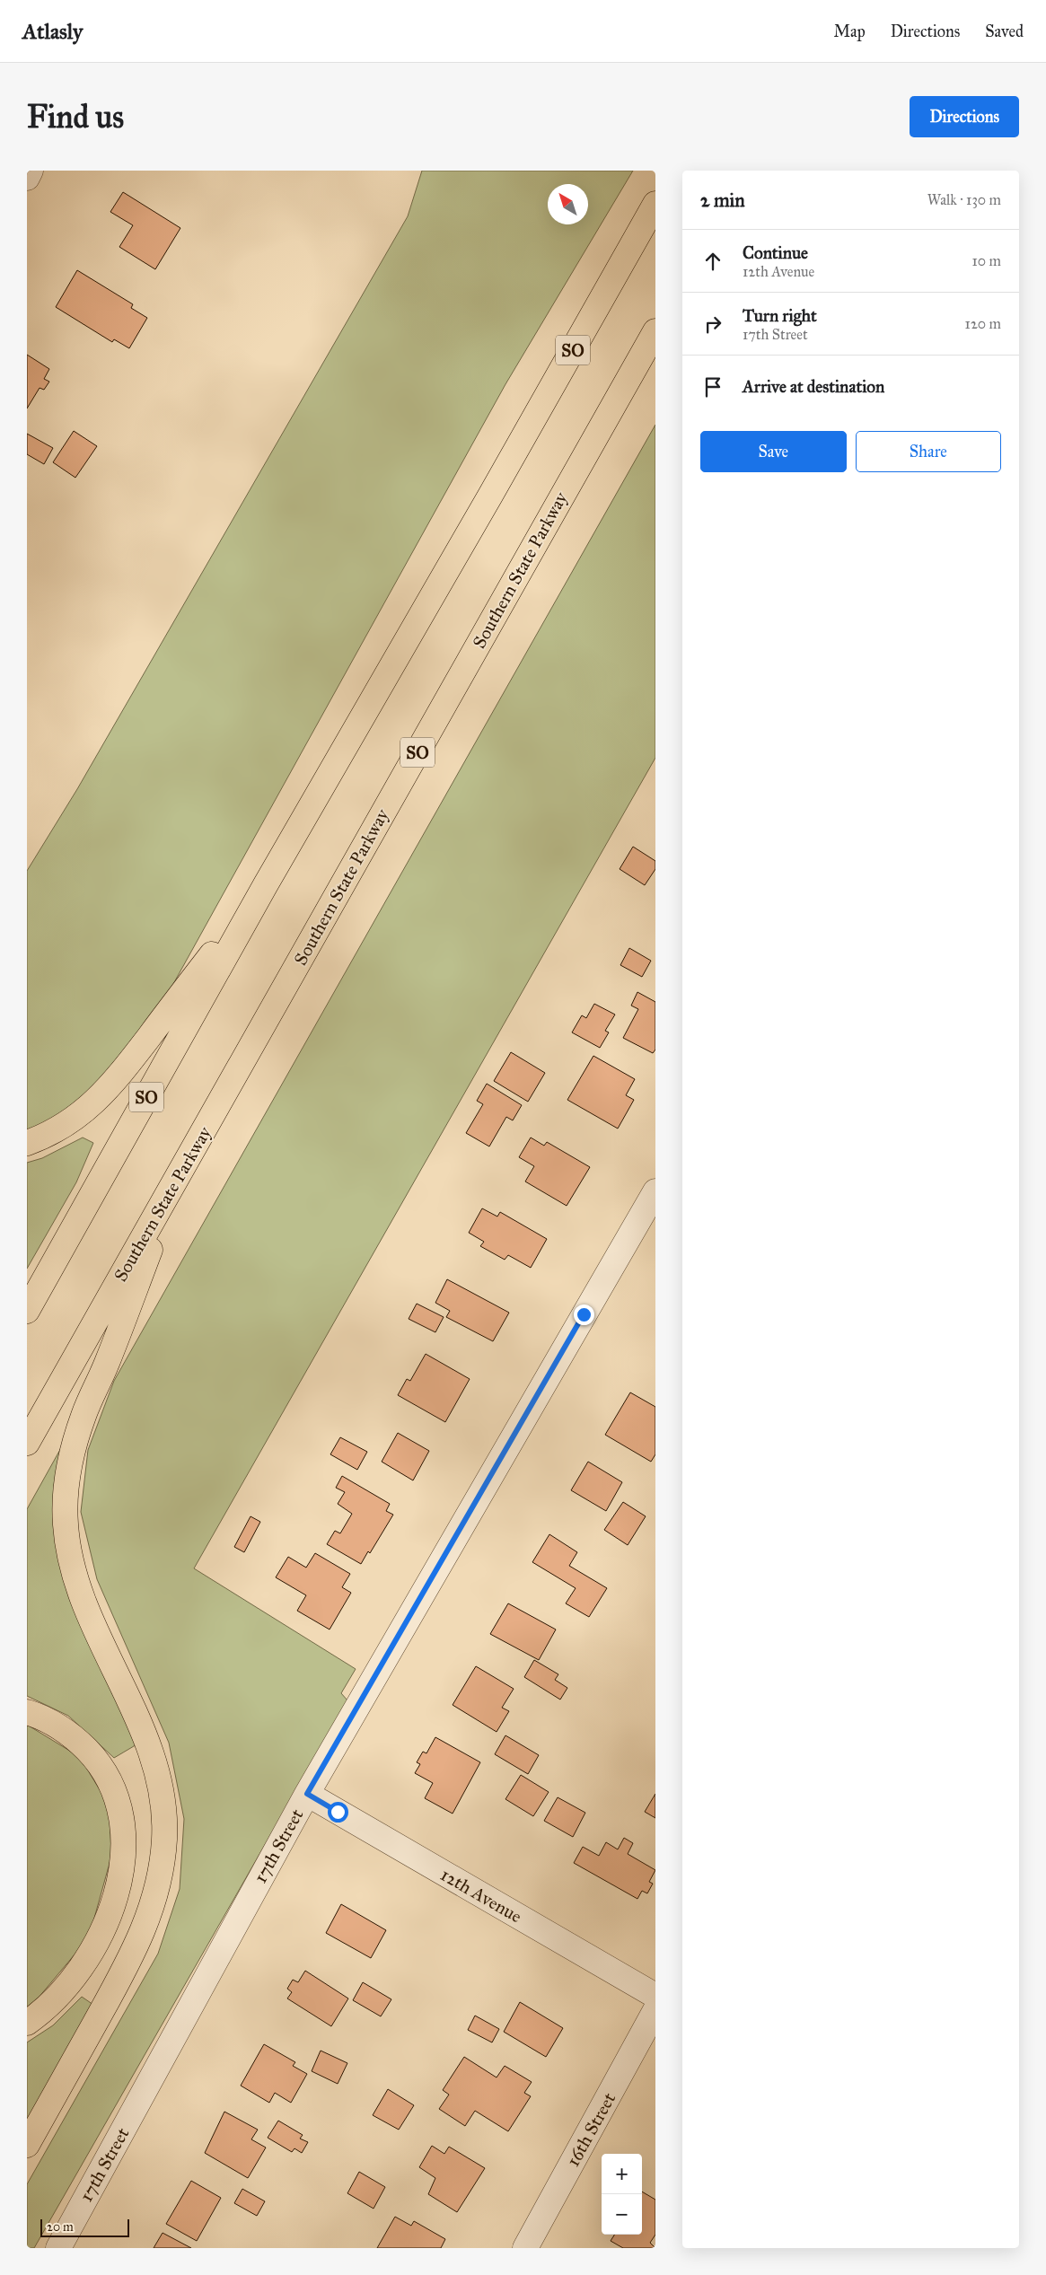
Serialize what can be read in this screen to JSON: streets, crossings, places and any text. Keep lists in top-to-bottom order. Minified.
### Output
{"streets":{"highway":["SO","Southern State Parkway"],"street":["17th Street","12th Avenue","16th Street"]},"crossings":[["17th Street","12th Avenue"]],"scale_bar":"20 m","north":"top left","page":{"header":"Atlasly","nav":["Map","Directions","Saved"],"buttons":["Directions",["Save","Share"]],"title":"Find us","heading":["2 min","Walk · 130 m"],"list":[["Continue","12th Avenue","10 m"],["Turn right","17th Street","120 m"],"Arrive at destination"],"map_buttons":["+","−"],"scale":"20 m"}}
